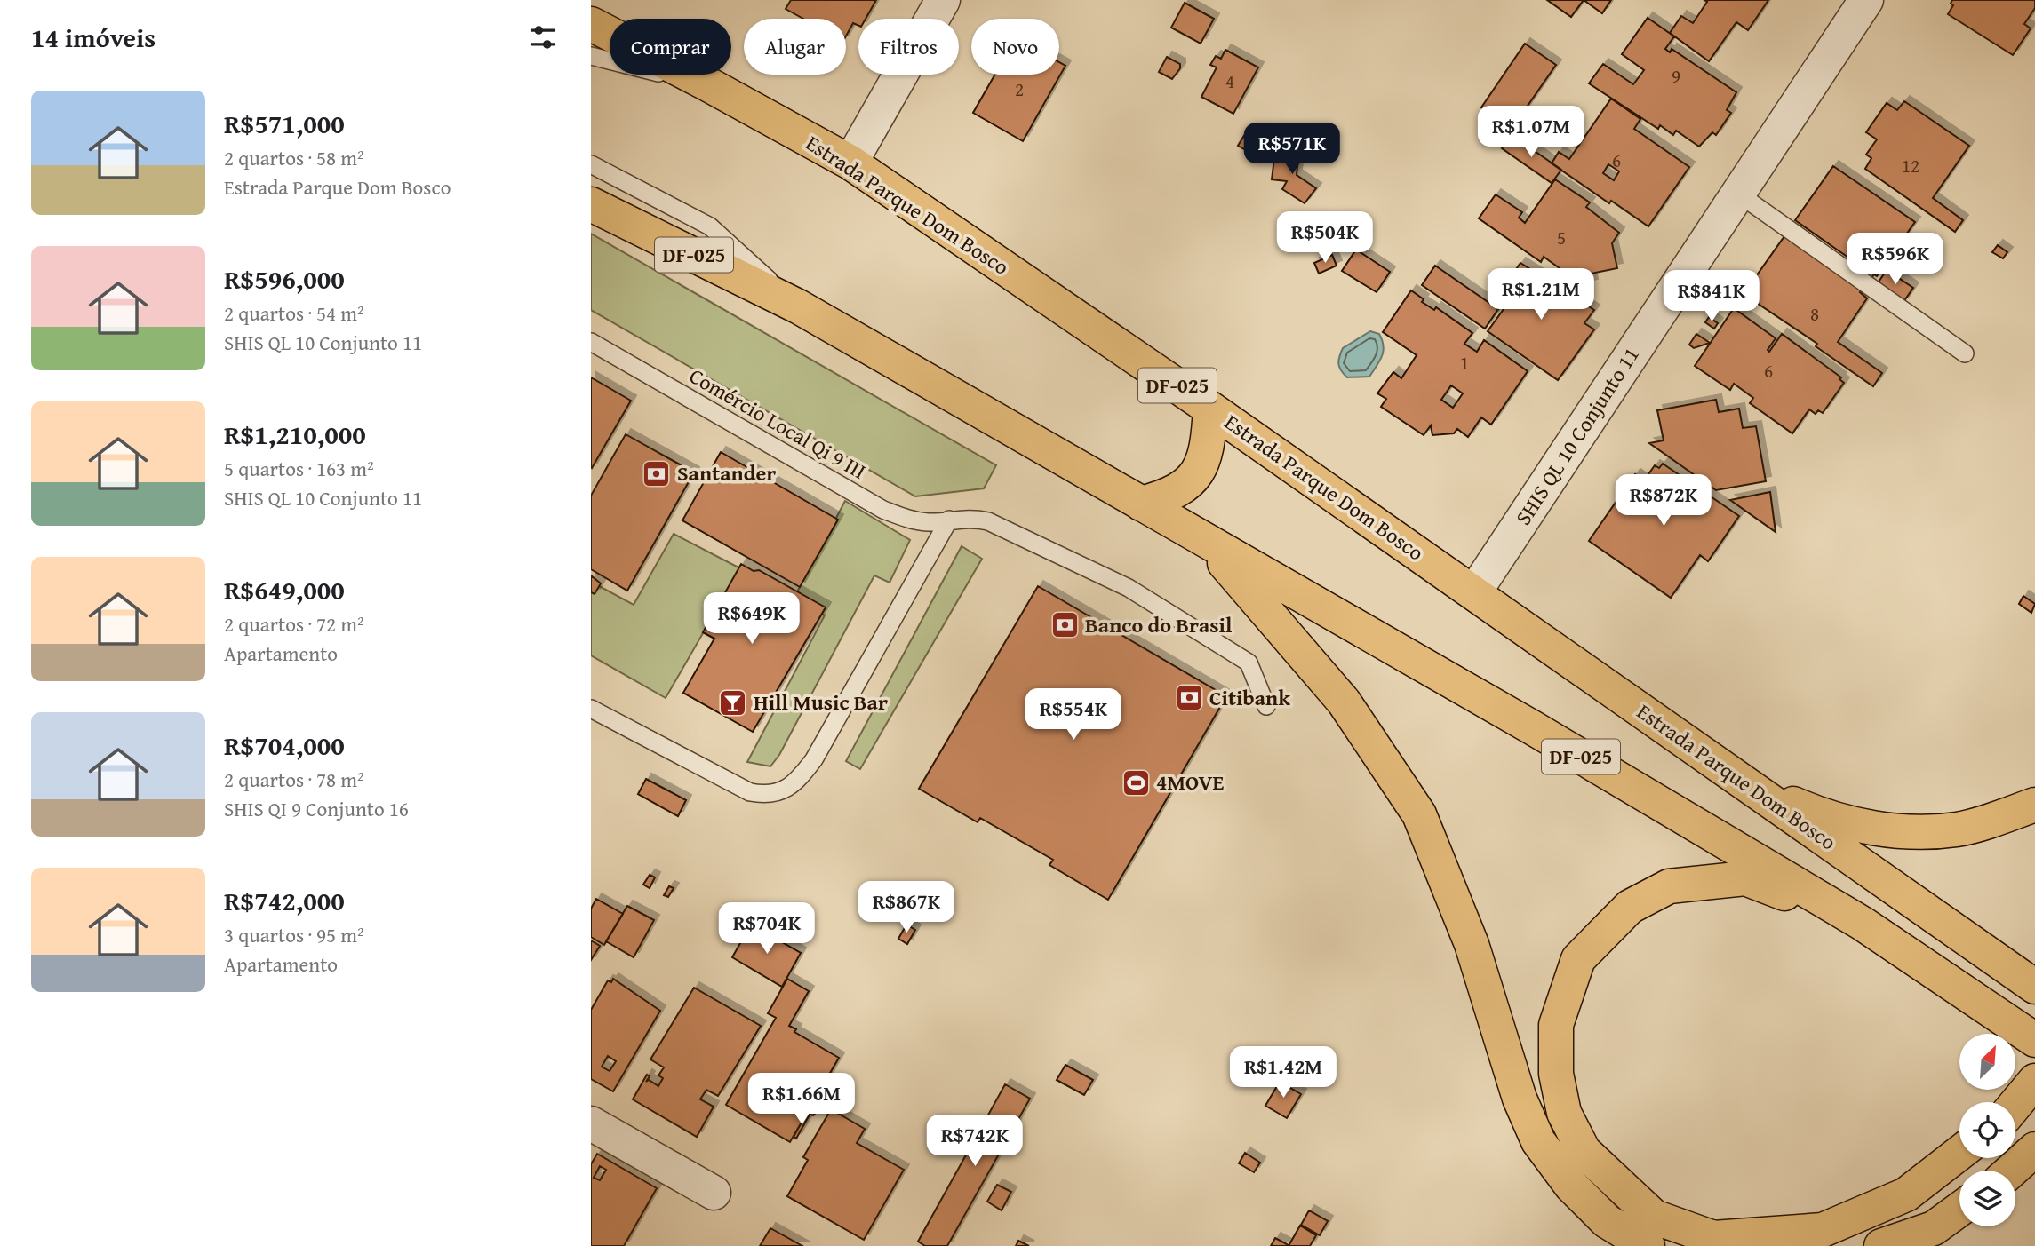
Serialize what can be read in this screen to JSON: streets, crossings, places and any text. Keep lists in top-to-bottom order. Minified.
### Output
{"streets":{"main road":["Estrada Parque Dom Bosco","DF-025"],"street":["SHIS QL 10 Conjunto 11"],"lane":["Comércio Local Qi 9 III"]},"crossings":[["Estrada Parque Dom Bosco","SHIS QL 10 Conjunto 11"]],"places":{"bank":["Santander","Banco do Brasil","Citibank"],"bar":["Hill Music Bar"],"sports":["4MOVE"]},"house_numbers":["9","4","2","6","12","5","8","1","6"],"north":"top right","page":{"heading":"14 imóveis","chip":["Comprar","Alugar","Filtros","Novo"],"list":[{"name":"R$571,000","note":"2 quartos · 58 m² · Estrada Parque Dom Bosco"},{"name":"R$596,000","note":"2 quartos · 54 m² · SHIS QL 10 Conjunto 11"},{"name":"R$1,210,000","note":"5 quartos · 163 m² · SHIS QL 10 Conjunto 11"},{"name":"R$649,000","note":"2 quartos · 72 m² · Apartamento"},{"name":"R$704,000","note":"2 quartos · 78 m² · SHIS QI 9 Conjunto 16"},{"name":"R$742,000","note":"3 quartos · 95 m² · Apartamento"}],"price":["R$1.07M","R$571K","R$504K","R$596K","R$1.21M","R$841K","R$872K","R$649K","R$554K","R$867K","R$704K","R$1.42M","R$1.66M","R$742K"]}}
